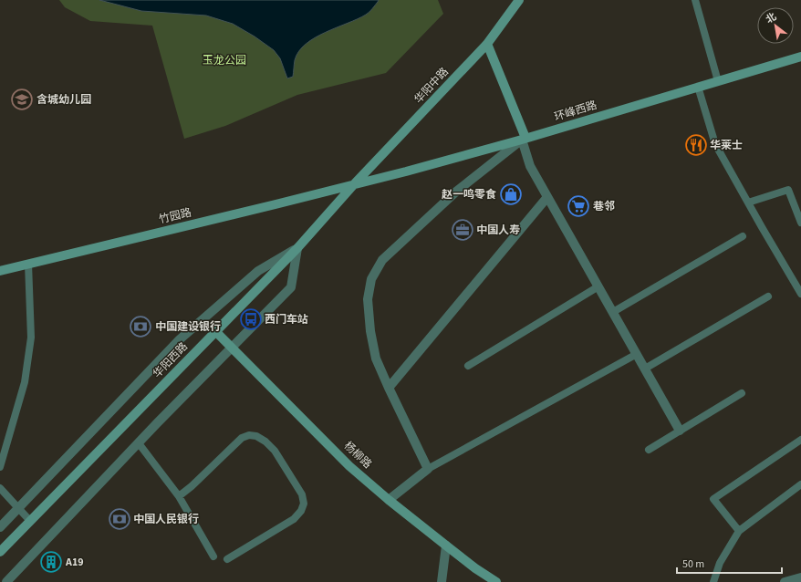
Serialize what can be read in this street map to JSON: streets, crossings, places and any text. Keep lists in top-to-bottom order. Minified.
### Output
{"streets":{"main road":["华阳中路","环峰西路","竹园路","华阳西路","杨柳路"]},"crossings":[["华阳中路","环峰西路"],["华阳中路","竹园路"],["华阳中路","华阳西路"],["环峰西路","竹园路"],["环峰西路","华阳西路"],["竹园路","华阳西路"],["华阳西路","杨柳路"]],"parks":["玉龙公园"],"places":{"school or university":["含城幼儿园"],"restaurant":["华莱士"],"shop":["赵一鸣零食"],"supermarket":["巷邻"],"office":["中国人寿"],"bus stop":["西门车站"],"bank":["中国建设银行","中国人民银行"],"building":["A19"]},"scale_bar":"50 m","north":"top left"}
